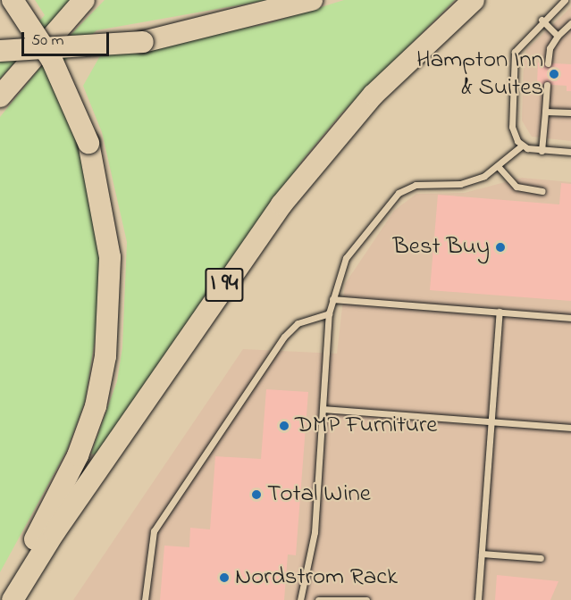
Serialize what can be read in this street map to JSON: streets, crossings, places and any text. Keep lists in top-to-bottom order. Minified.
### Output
{"streets":{"highway":["I 94"]},"places":["Hampton Inn & Suites","Best Buy","DMP Furniture","Total Wine","Nordstrom Rack"],"scale_bar":"50 m"}
